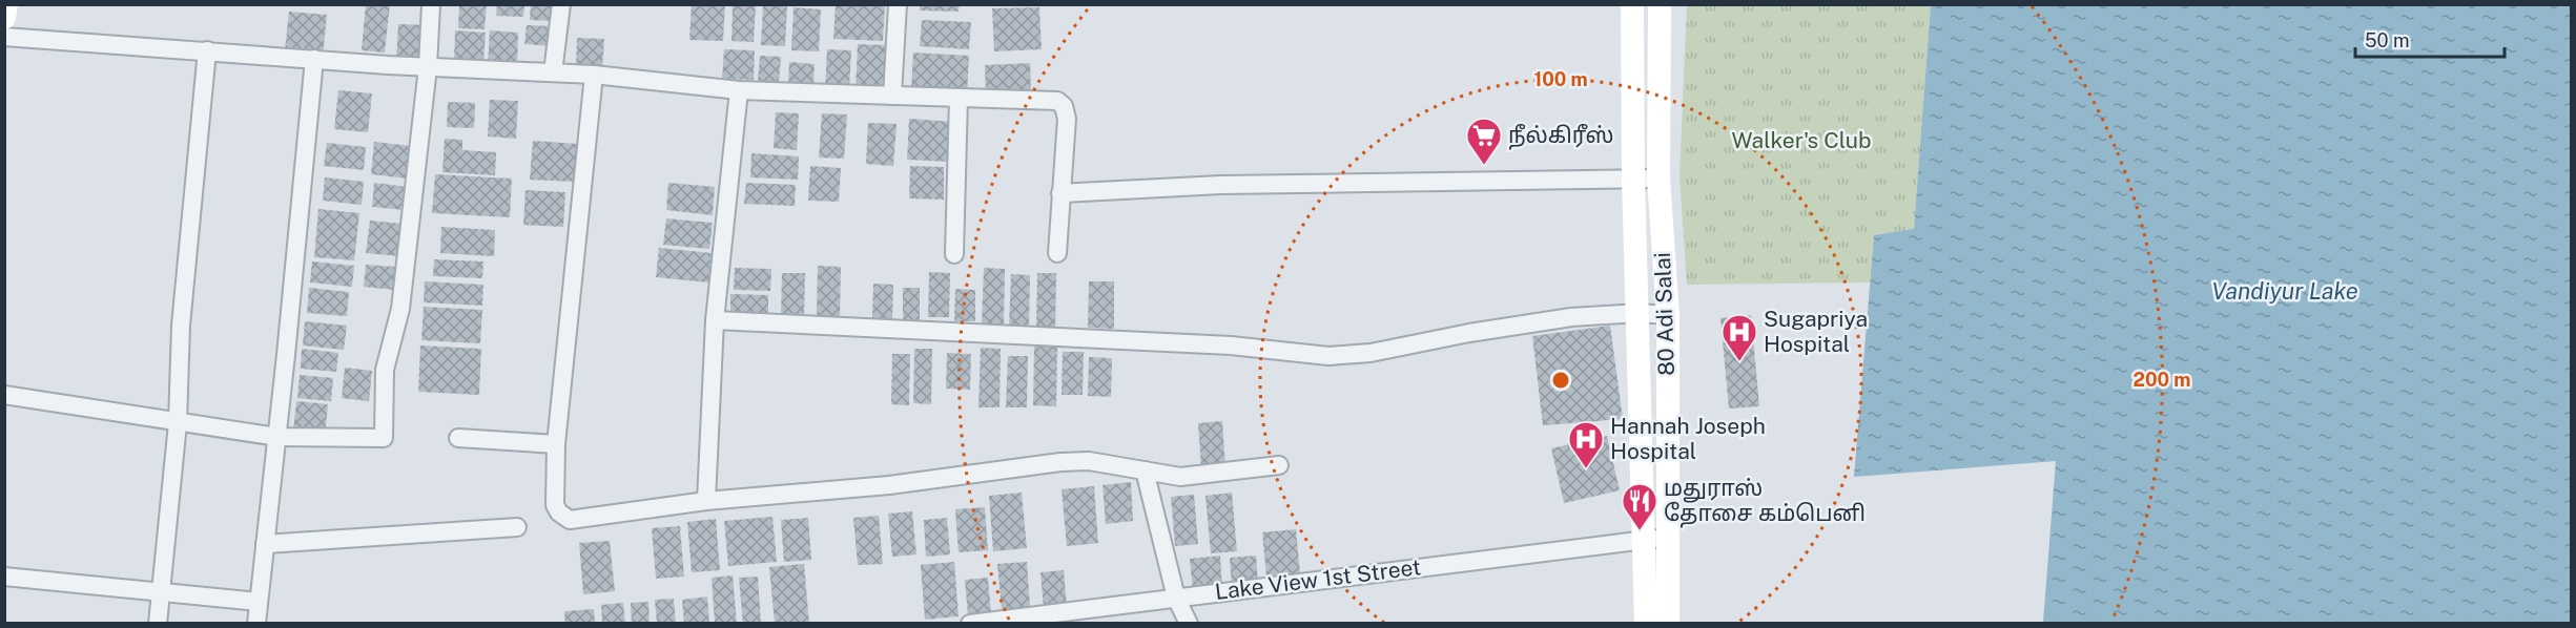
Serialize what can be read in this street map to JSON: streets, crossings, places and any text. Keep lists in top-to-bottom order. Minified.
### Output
{"streets":{"main road":["80 Adi Salai"],"street":["Lake View 1st Street"]},"crossings":[["80 Adi Salai","Lake View 1st Street"]],"water":["Vandiyur Lake"],"parks":["Walker's Club"],"places":{"supermarket":["நீல்கிரீஸ்"],"hospital":["Sugapriya Hospital","Hannah Joseph Hospital"],"restaurant":["மதுராஸ் தோசை கம்பெனி"]},"scale_bar":"50 m","rings":["100 m","200 m"]}
